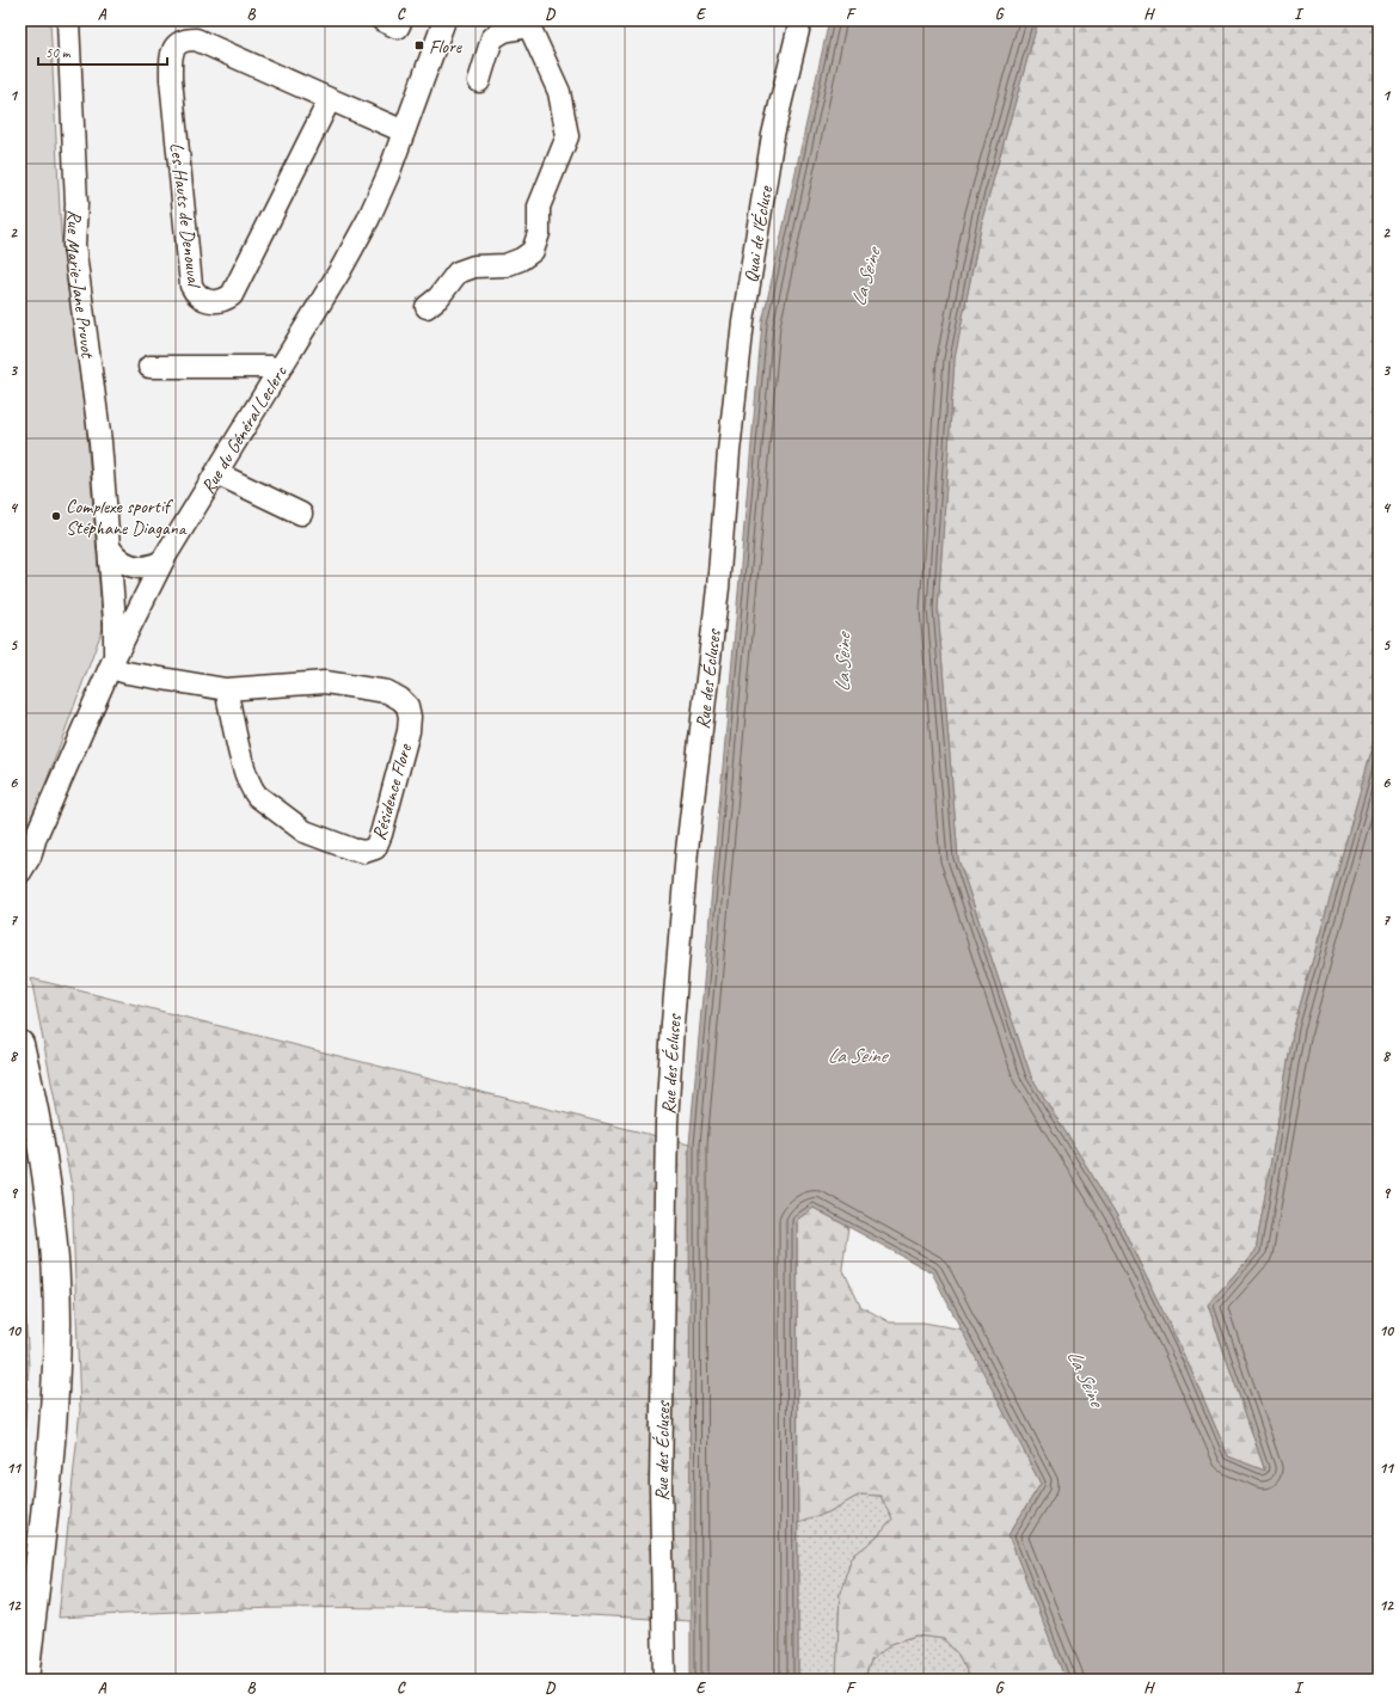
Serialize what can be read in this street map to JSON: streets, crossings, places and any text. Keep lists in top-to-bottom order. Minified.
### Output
{"streets":{"street":["Les Hauts de Denouval","Quai de l'Écluse","Rue Marie-Jane Pruvot","Rue du Général Leclerc","Rue des Écluses","Résidence Flore"]},"crossings":[["Les Hauts de Denouval","Rue du Général Leclerc"],["Quai de l'Écluse","Rue des Écluses"],["Rue Marie-Jane Pruvot","Rue du Général Leclerc"],["Rue Marie-Jane Pruvot","Résidence Flore"],["Rue du Général Leclerc","Résidence Flore"]],"water":["La Seine"],"places":{"transit":["Flore"],"other":["Complexe sportif Stéphane Diagana"]},"scale_bar":"50 m","grid":{"columns":["A","B","C","D","E","F","G","H","I"],"rows":["1","2","3","4","5","6","7","8","9","10","11","12"]}}
